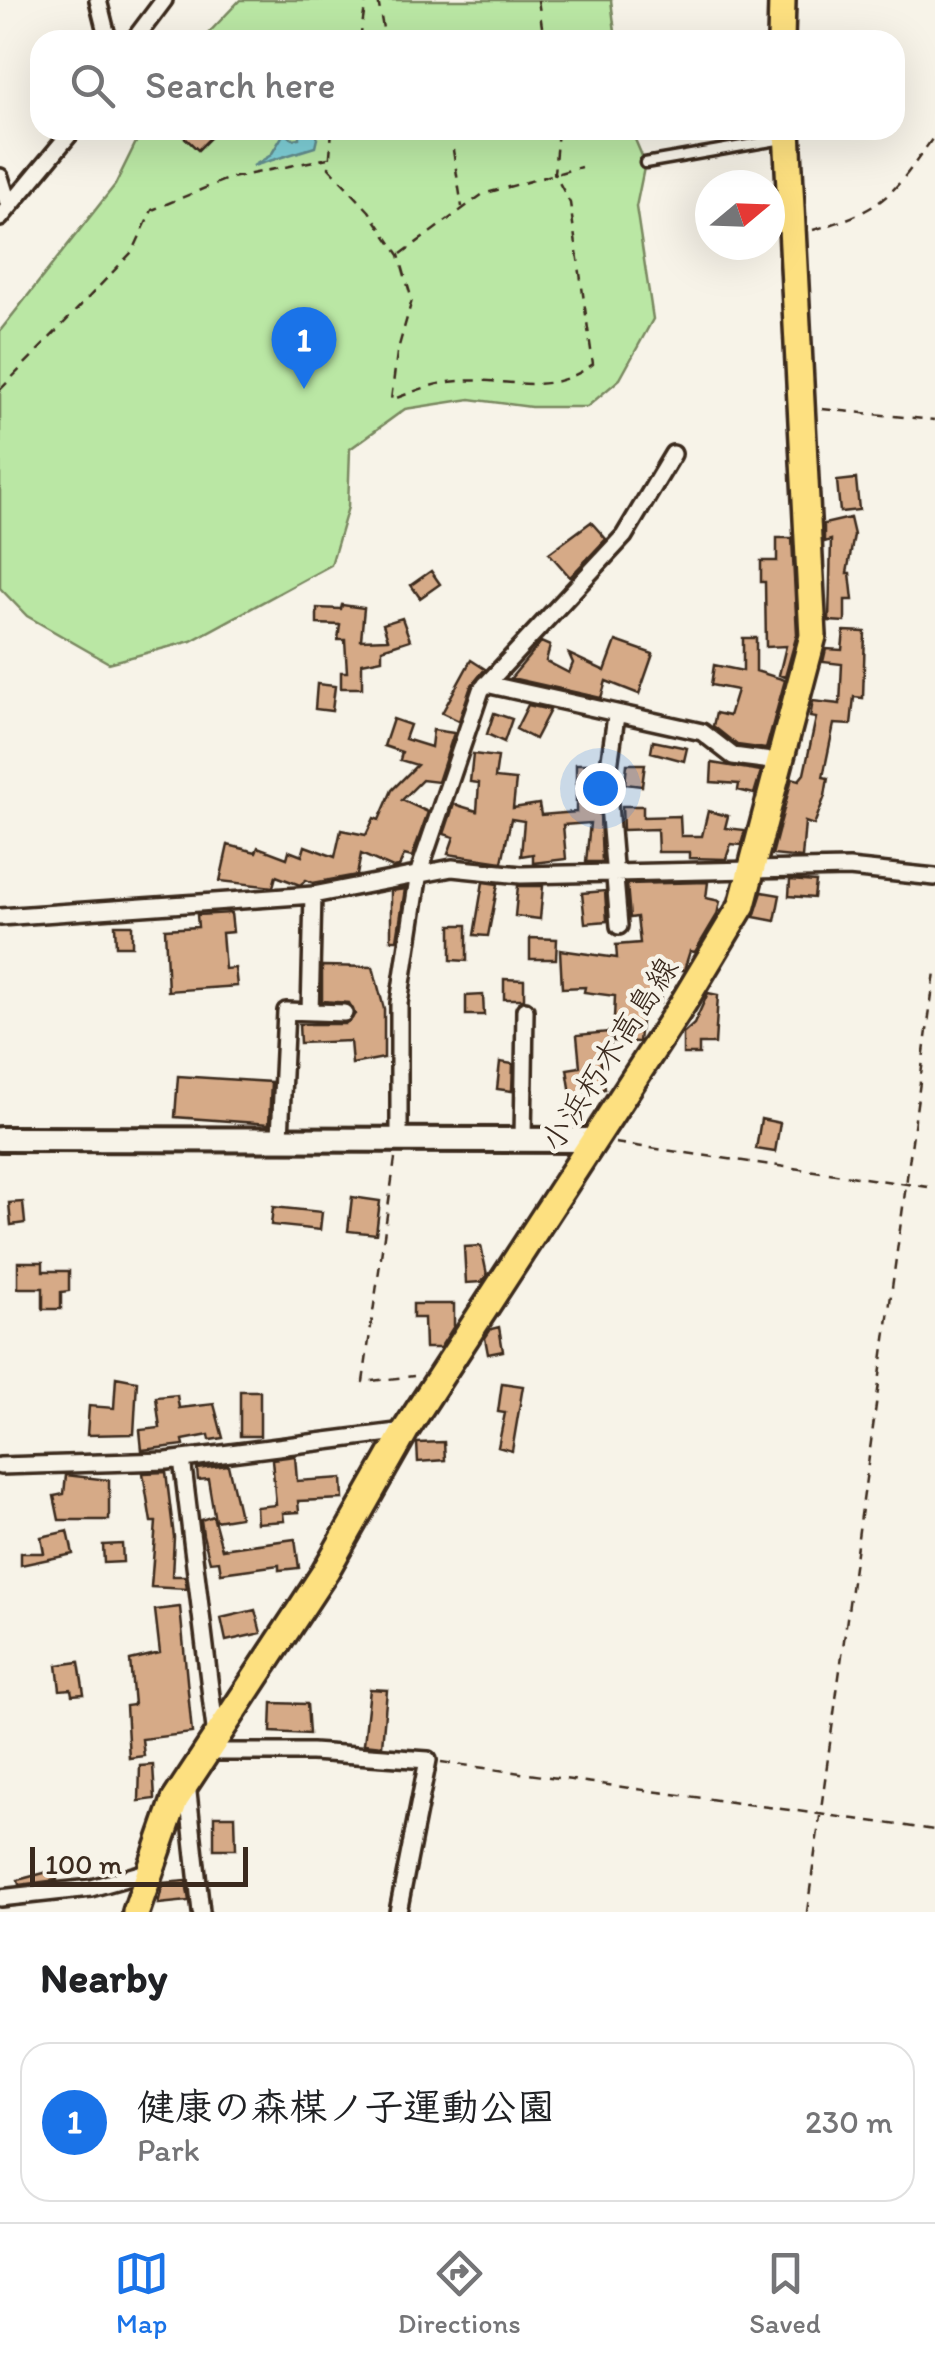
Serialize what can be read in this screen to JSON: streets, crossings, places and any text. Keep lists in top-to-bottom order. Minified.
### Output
{"streets":{"main road":["小浜朽木高島線"]},"scale_bar":"100 m","north":"right","page":{"search":"Search here","pins":"1","scale":"100 m","heading":"Nearby","list":[{"mark":"1","name":"健康の森楳ノ子運動公園","note":"Park","value":"230 m"}],"nav":["Map","Directions","Saved"]}}
